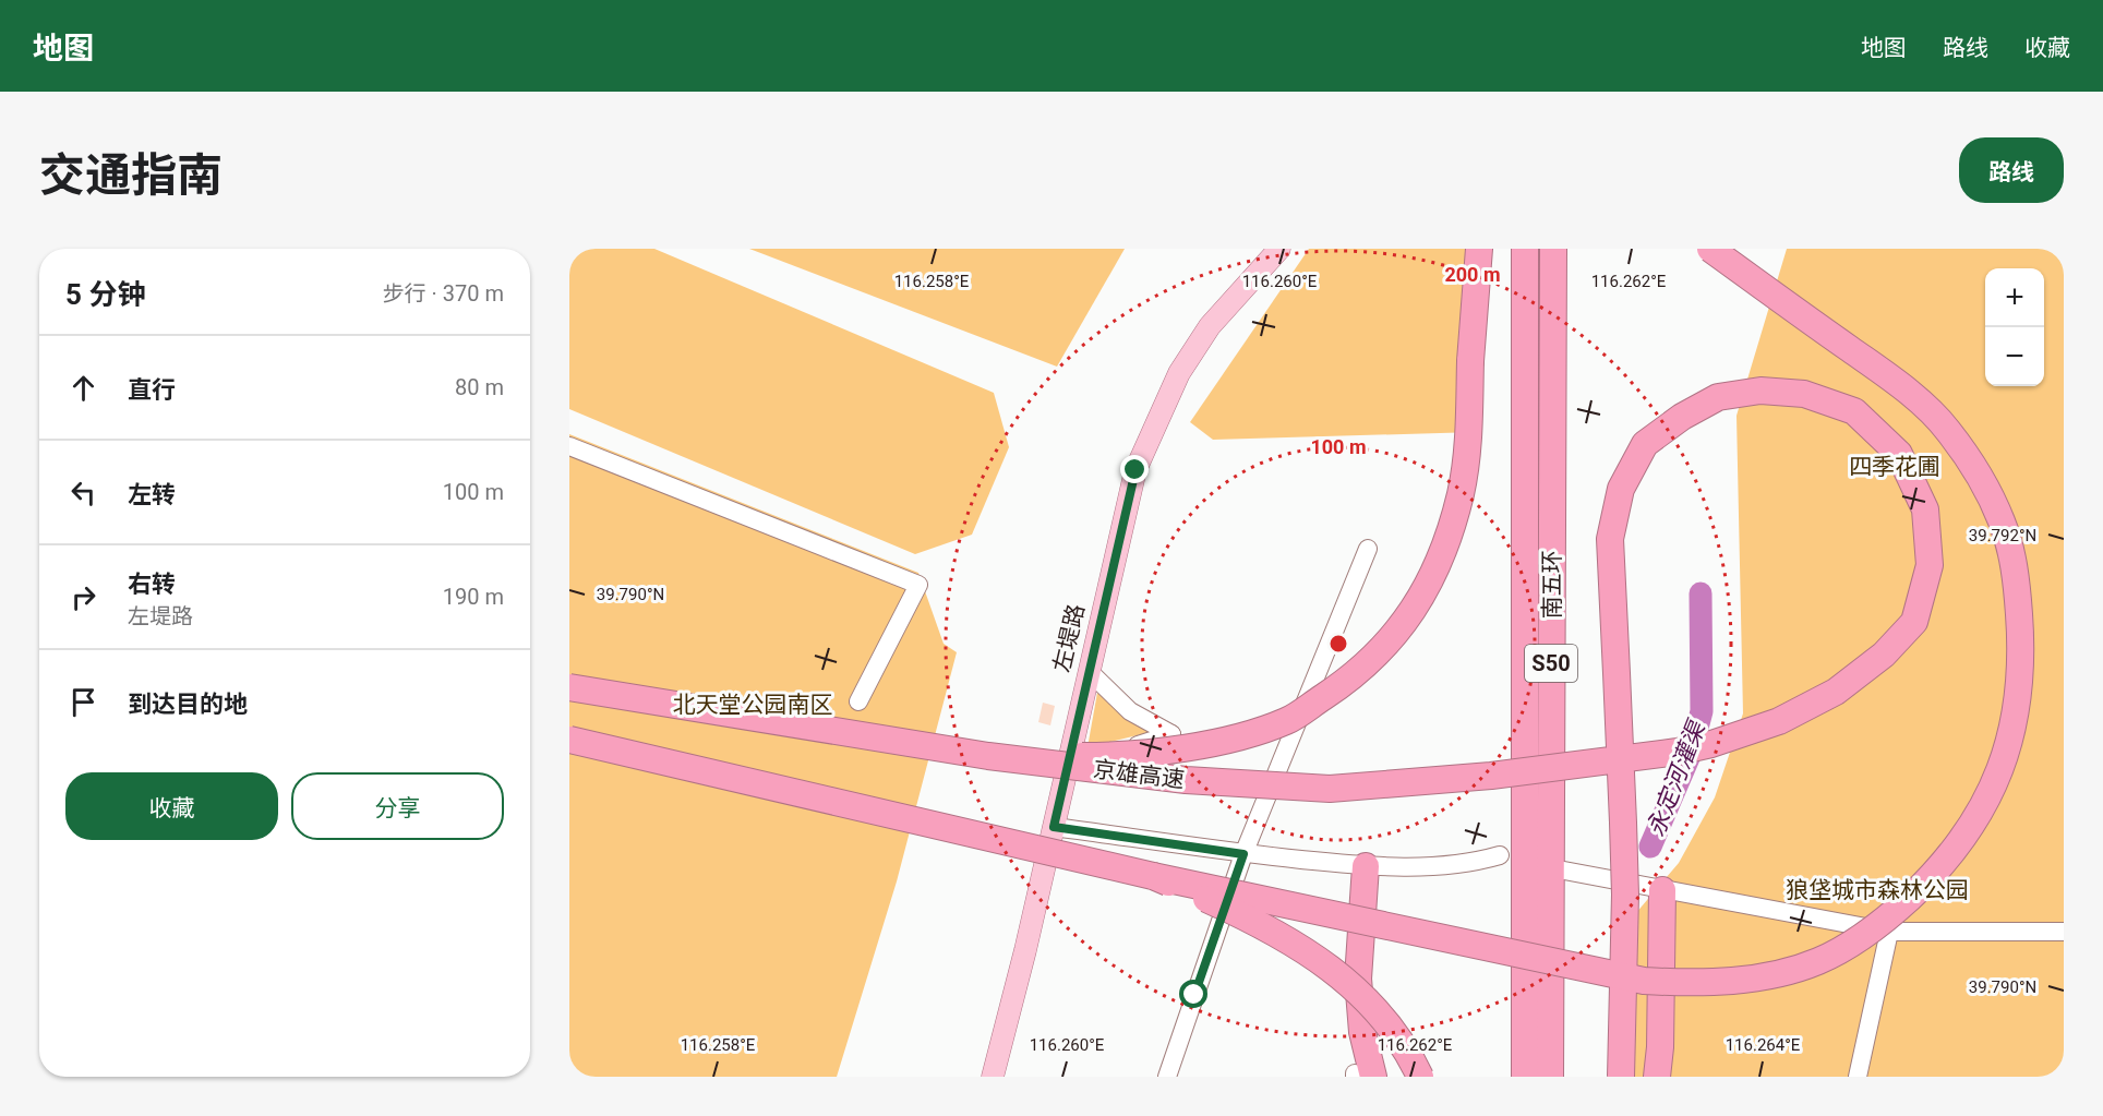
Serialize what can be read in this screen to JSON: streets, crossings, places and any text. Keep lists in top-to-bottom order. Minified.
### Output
{"streets":{"highway":["南五环","S50","京雄高速"],"main road":["左堤路"]},"water":["永定河灌渠"],"parks":["四季花圃","北天堂公园南区","狼垡城市森林公园"],"page":{"header":"地图","nav":["地图","路线","收藏"],"title":"交通指南","buttons":["路线",["收藏","分享"]],"heading":["5 分钟","步行 · 370 m"],"map_buttons":["+","−"],"list":[["直行","80 m"],["左转","100 m"],["右转","左堤路","190 m"],"到达目的地"]},"coordinates":["116.258°E","116.260°E","116.262°E","39.792°N","39.790°N","116.264°E"],"rings":["200 m","100 m"]}
